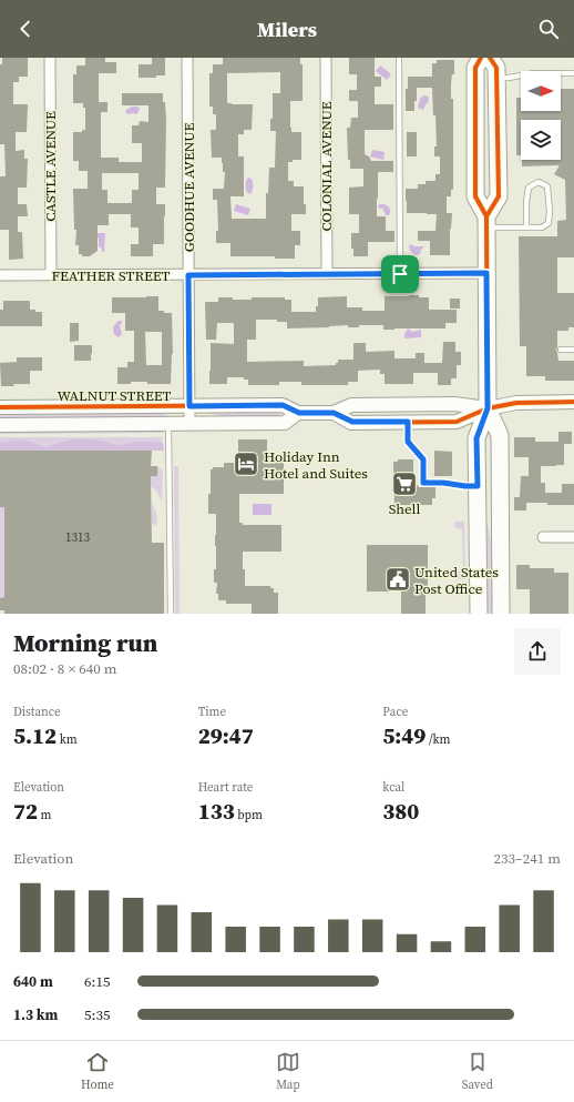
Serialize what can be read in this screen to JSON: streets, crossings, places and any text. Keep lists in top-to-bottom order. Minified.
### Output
{"streets":{"street":["CASTLE AVENUE","COLONIAL AVENUE","GOODHUE AVENUE","FEATHER STREET","WALNUT STREET"]},"crossings":[["CASTLE AVENUE","FEATHER STREET"],["COLONIAL AVENUE","FEATHER STREET"],["GOODHUE AVENUE","FEATHER STREET"],["GOODHUE AVENUE","WALNUT STREET"]],"places":{"hotel":["Holiday Inn Hotel and Suites"],"supermarket":["Shell"],"public building":["United States Post Office"]},"house_numbers":["1313"],"north":"right","page":{"header":"Milers","heading":["Morning run","08:02 · 8 × 640 m"],"stats":[["Distance","5.12 km"],["Time","29:47"],["Pace","5:49 /km"],["Elevation","72 m"],["Heart rate","133 bpm"],["kcal","380"]],"chart":["Elevation","233–241 m"],"list":[{"name":"640 m","note":"6:15"},{"name":"1.3 km","note":"5:35"}],"tabs":["Home","Map","Saved"]}}
